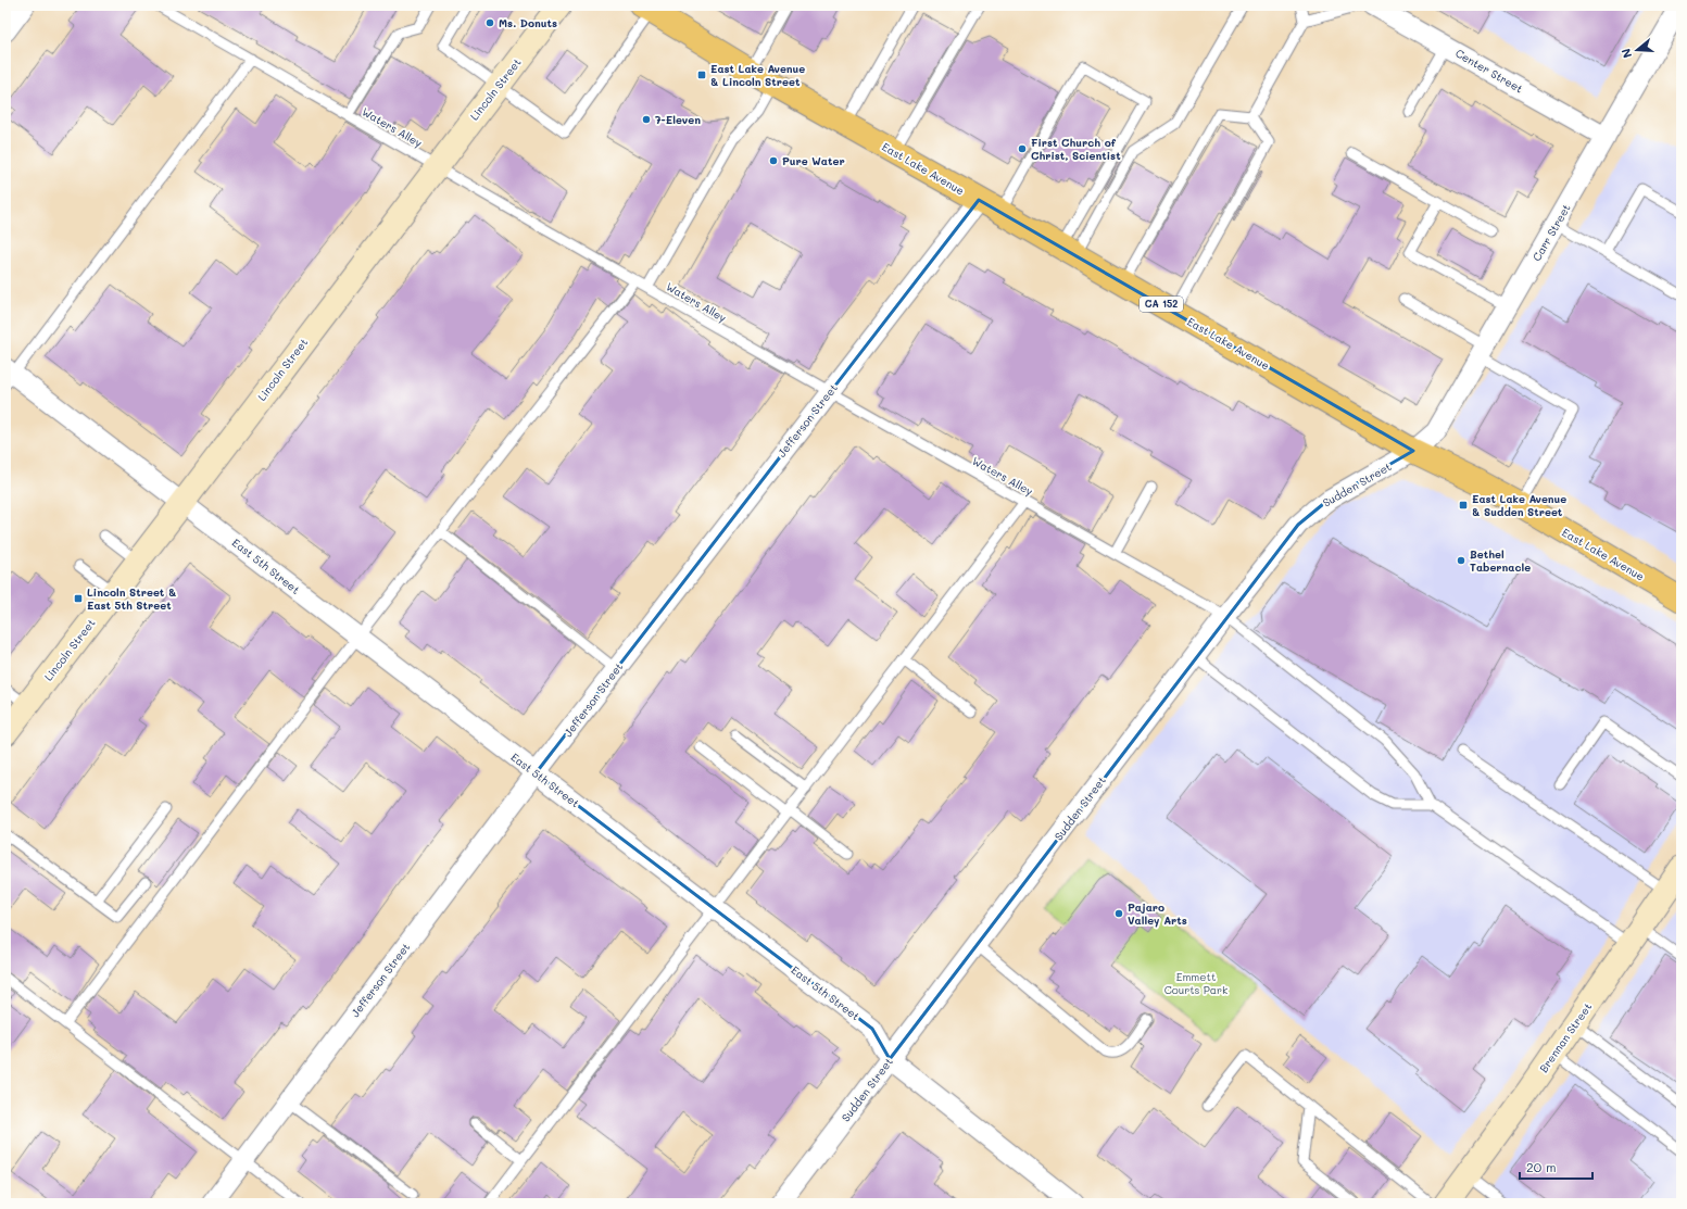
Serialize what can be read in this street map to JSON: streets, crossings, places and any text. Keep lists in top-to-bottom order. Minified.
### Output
{"streets":{"main road":["East Lake Avenue","CA 152"],"street":["Center Street","Lincoln Street","Carr Street","Jefferson Street","Sudden Street","East 5th Street","Brennan Street"],"lane":["Waters Alley"]},"crossings":[["Center Street","Carr Street"],["Lincoln Street","Waters Alley"],["Lincoln Street","East 5th Street"],["Waters Alley","Jefferson Street"],["Waters Alley","Sudden Street"],["East Lake Avenue","Carr Street"],["East Lake Avenue","Jefferson Street"],["East Lake Avenue","Sudden Street"],["Carr Street","Sudden Street"],["Jefferson Street","East 5th Street"],["Sudden Street","East 5th Street"]],"parks":["Emmett Courts Park"],"places":{"other":["Ms. Donuts","7-Eleven","First Church of Christ, Scientist","Pure Water","Bethel Tabernacle","Pajaro Valley Arts"],"transit":["East Lake Avenue & Lincoln Street","East Lake Avenue & Sudden Street","Lincoln Street & East 5th Street"]},"scale_bar":"20 m","north":"left"}
